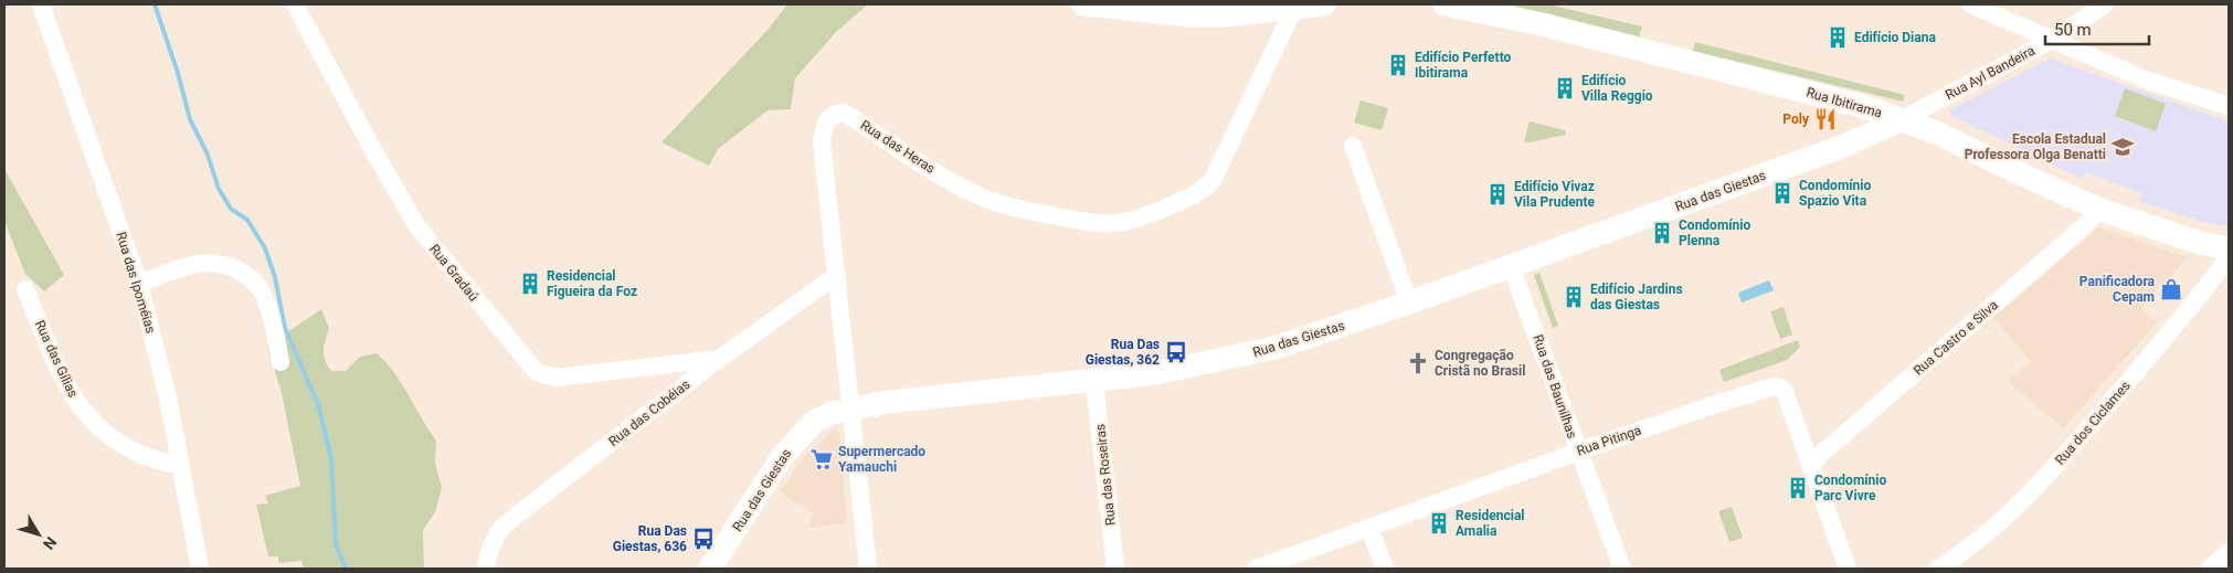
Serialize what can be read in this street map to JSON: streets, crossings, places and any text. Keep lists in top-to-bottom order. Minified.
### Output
{"streets":{"main road":["Rua Ibitirama","Rua das Giestas"],"street":["Rua Ayl Bandeira","Rua das Heras","Rua Gradaú","Rua das Ipoméias","Rua Castro e Silva","Rua das Gílias","Rua das Baunilhas","Rua das Cobéias","Rua dos Ciclames","Rua Pitinga","Rua das Roseiras"]},"crossings":[["Rua Ayl Bandeira","Rua Ibitirama"],["Rua Ayl Bandeira","Rua das Giestas"],["Rua Ibitirama","Rua das Giestas"],["Rua Ibitirama","Rua Castro e Silva"],["Rua das Heras","Rua das Giestas"],["Rua das Heras","Rua das Cobéias"],["Rua das Giestas","Rua das Baunilhas"],["Rua das Giestas","Rua das Roseiras"],["Rua Gradaú","Rua das Cobéias"],["Rua das Ipoméias","Rua das Gílias"],["Rua Castro e Silva","Rua Pitinga"],["Rua das Baunilhas","Rua Pitinga"]],"places":{"building":["Edifício Diana","Edifício Perfetto Ibitirama","Edifício Villa Reggio","Condomínio Spazio Vita","Edifício Vivaz Vila Prudente","Condomínio Plenna","Residencial Figueira da Foz","Edifício Jardins das Giestas","Condomínio Parc Vivre","Residencial Amalia"],"restaurant":["Poly"],"school or university":["Escola Estadual Professora Olga Benatti"],"shop":["Panificadora Cepam"],"bus stop":["Rua Das Giestas, 362","Rua Das Giestas, 636"],"church":["Congregação Cristã no Brasil"],"supermarket":["Supermercado Yamauchi"]},"scale_bar":"50 m","north":"bottom right"}
